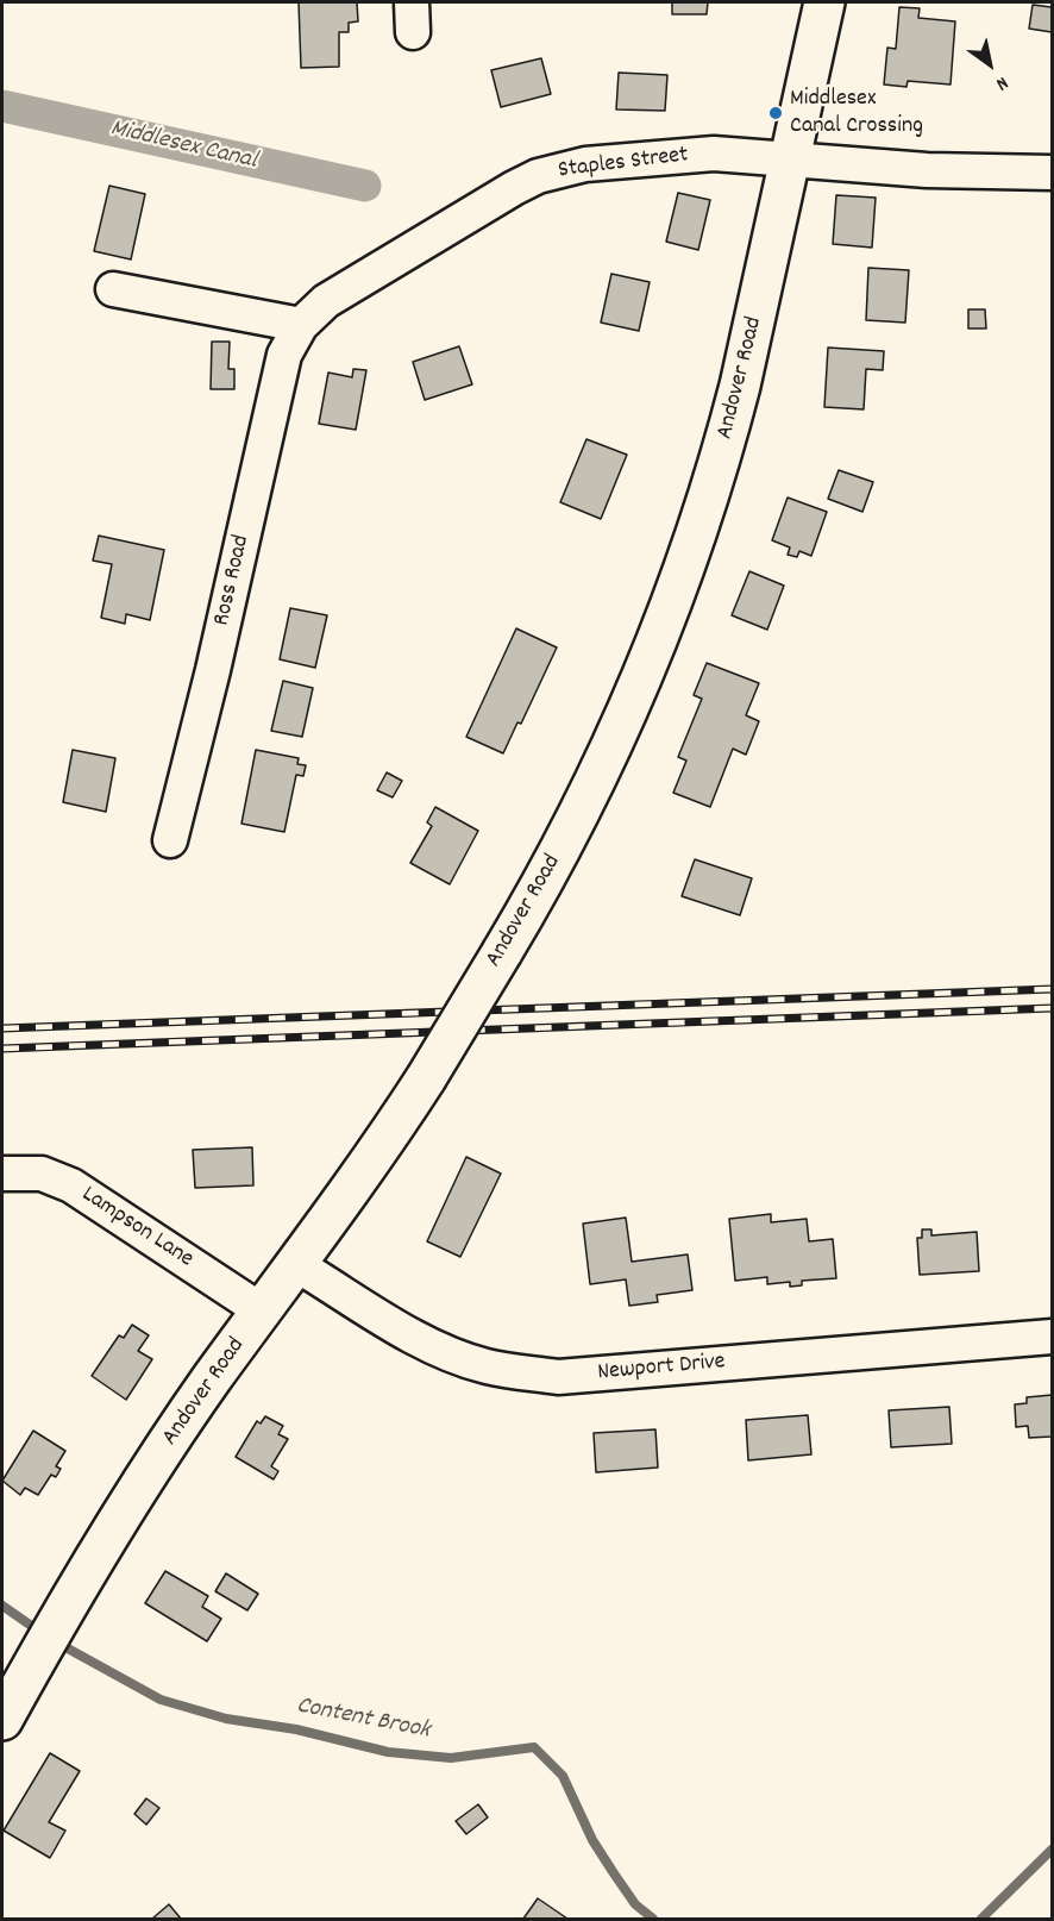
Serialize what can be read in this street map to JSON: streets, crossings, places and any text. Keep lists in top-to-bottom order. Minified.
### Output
{"streets":{"main road":["Andover Road"],"street":["Staples Street","Ross Road","Lampson Lane","Newport Drive"]},"crossings":[["Staples Street","Andover Road"],["Staples Street","Ross Road"],["Andover Road","Lampson Lane"],["Andover Road","Newport Drive"]],"water":["Middlesex Canal","Content Brook"],"places":["Middlesex Canal Crossing"],"north":"bottom right"}
